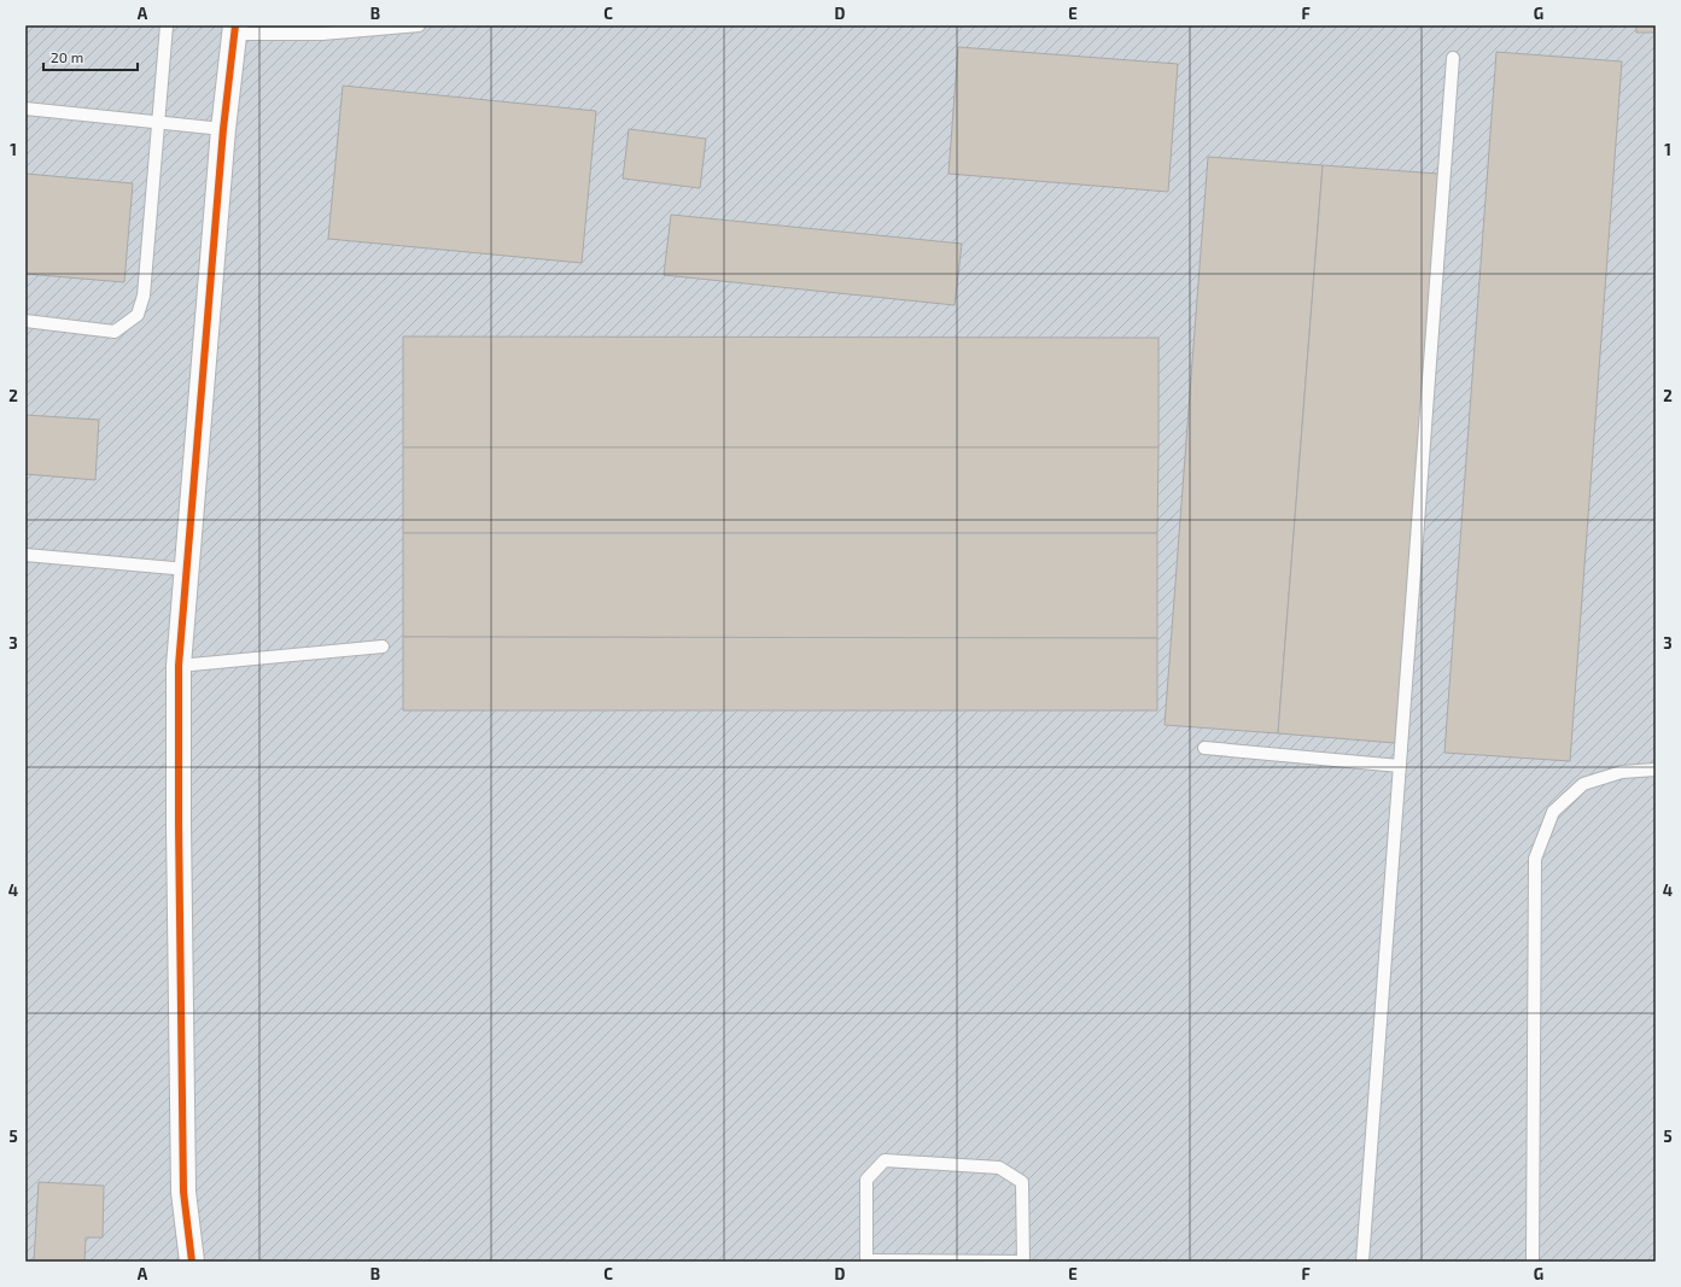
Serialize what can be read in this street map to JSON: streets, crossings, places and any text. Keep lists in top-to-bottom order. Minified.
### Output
{"scale_bar":"20 m","grid":{"columns":["A","B","C","D","E","F","G"],"rows":["1","2","3","4","5"]}}
